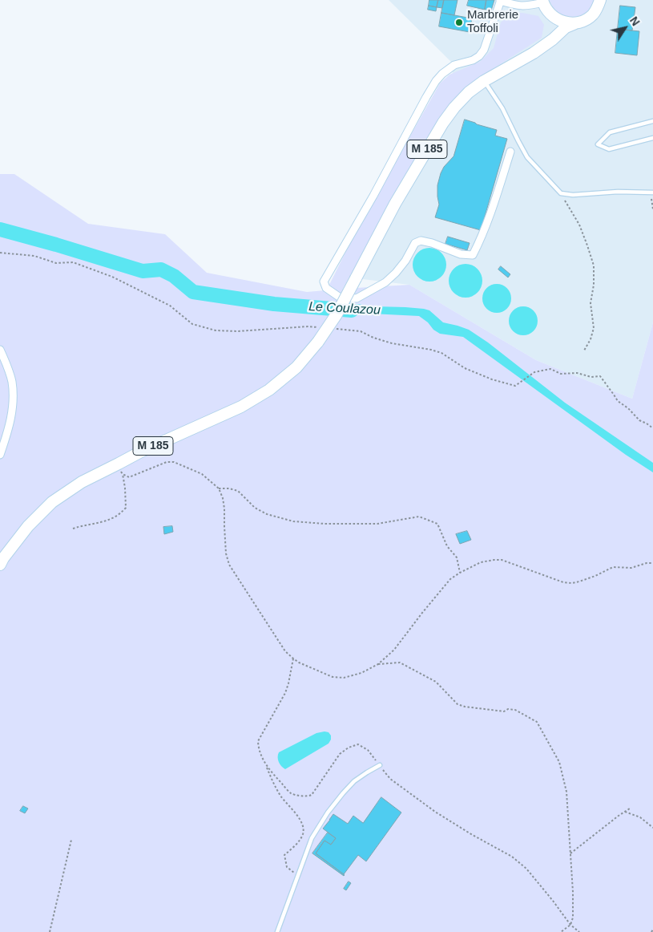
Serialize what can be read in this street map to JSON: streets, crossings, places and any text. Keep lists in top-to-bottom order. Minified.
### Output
{"streets":{"main road":["M 185"]},"water":["Le Coulazou"],"places":["Marbrerie Toffoli"],"north":"top right"}
